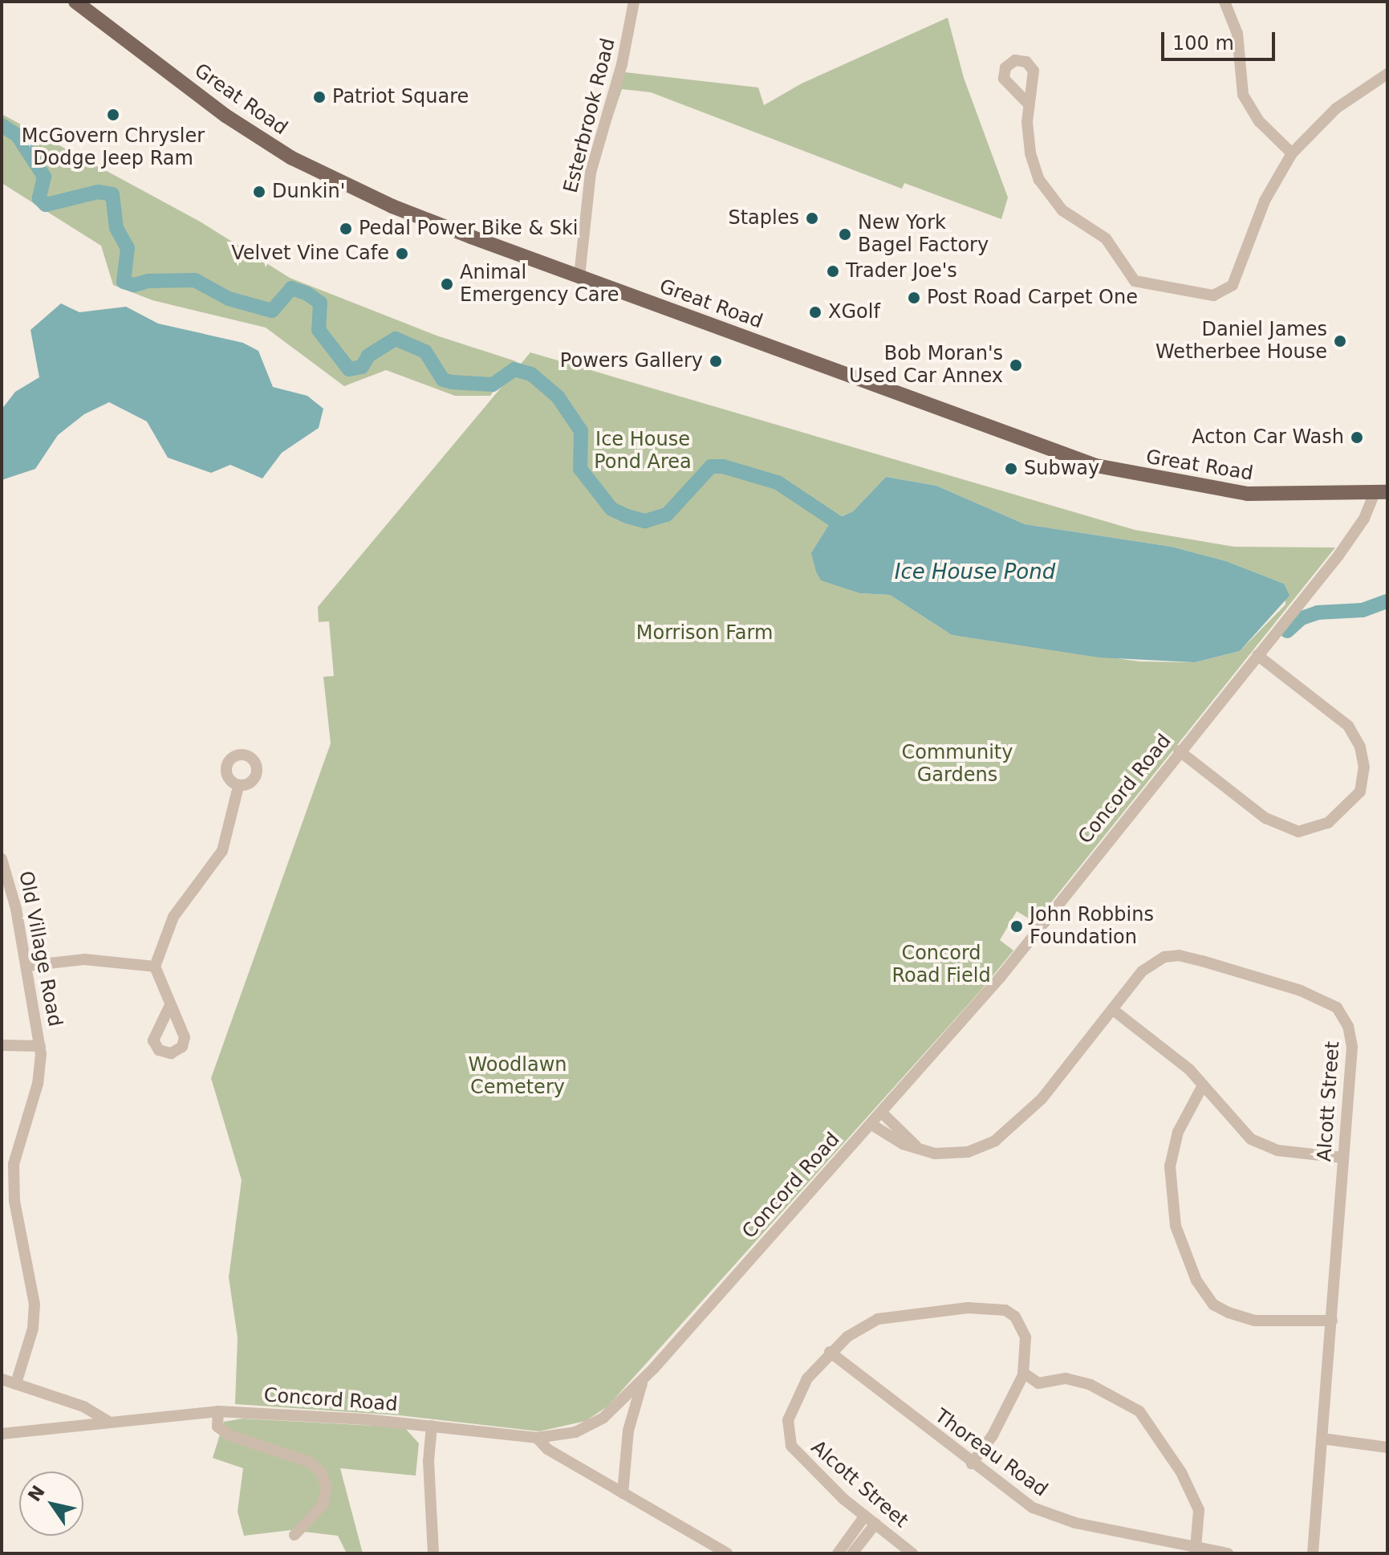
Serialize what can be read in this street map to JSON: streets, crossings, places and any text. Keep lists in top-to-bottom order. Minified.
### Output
{"streets":{"main road":["Great Road"],"street":["Esterbrook Road","Concord Road","Old Village Road","Alcott Street","Thoreau Road"]},"crossings":[["Great Road","Esterbrook Road"],["Great Road","Concord Road"],["Concord Road","Alcott Street"],["Alcott Street","Thoreau Road"]],"water":["Ice House Pond"],"parks":["Ice House Pond Area","Morrison Farm","Community Gardens","Concord Road Field","Woodlawn Cemetery"],"places":["Patriot Square","McGovern Chrysler Dodge Jeep Ram","Dunkin'","Staples","Pedal Power Bike & Ski","New York Bagel Factory","Velvet Vine Cafe","Trader Joe's","Animal Emergency Care","Post Road Carpet One","XGolf","Daniel James Wetherbee House","Powers Gallery","Bob Moran's Used Car Annex","Acton Car Wash","Subway","John Robbins Foundation"],"scale_bar":"100 m","north":"top left"}
